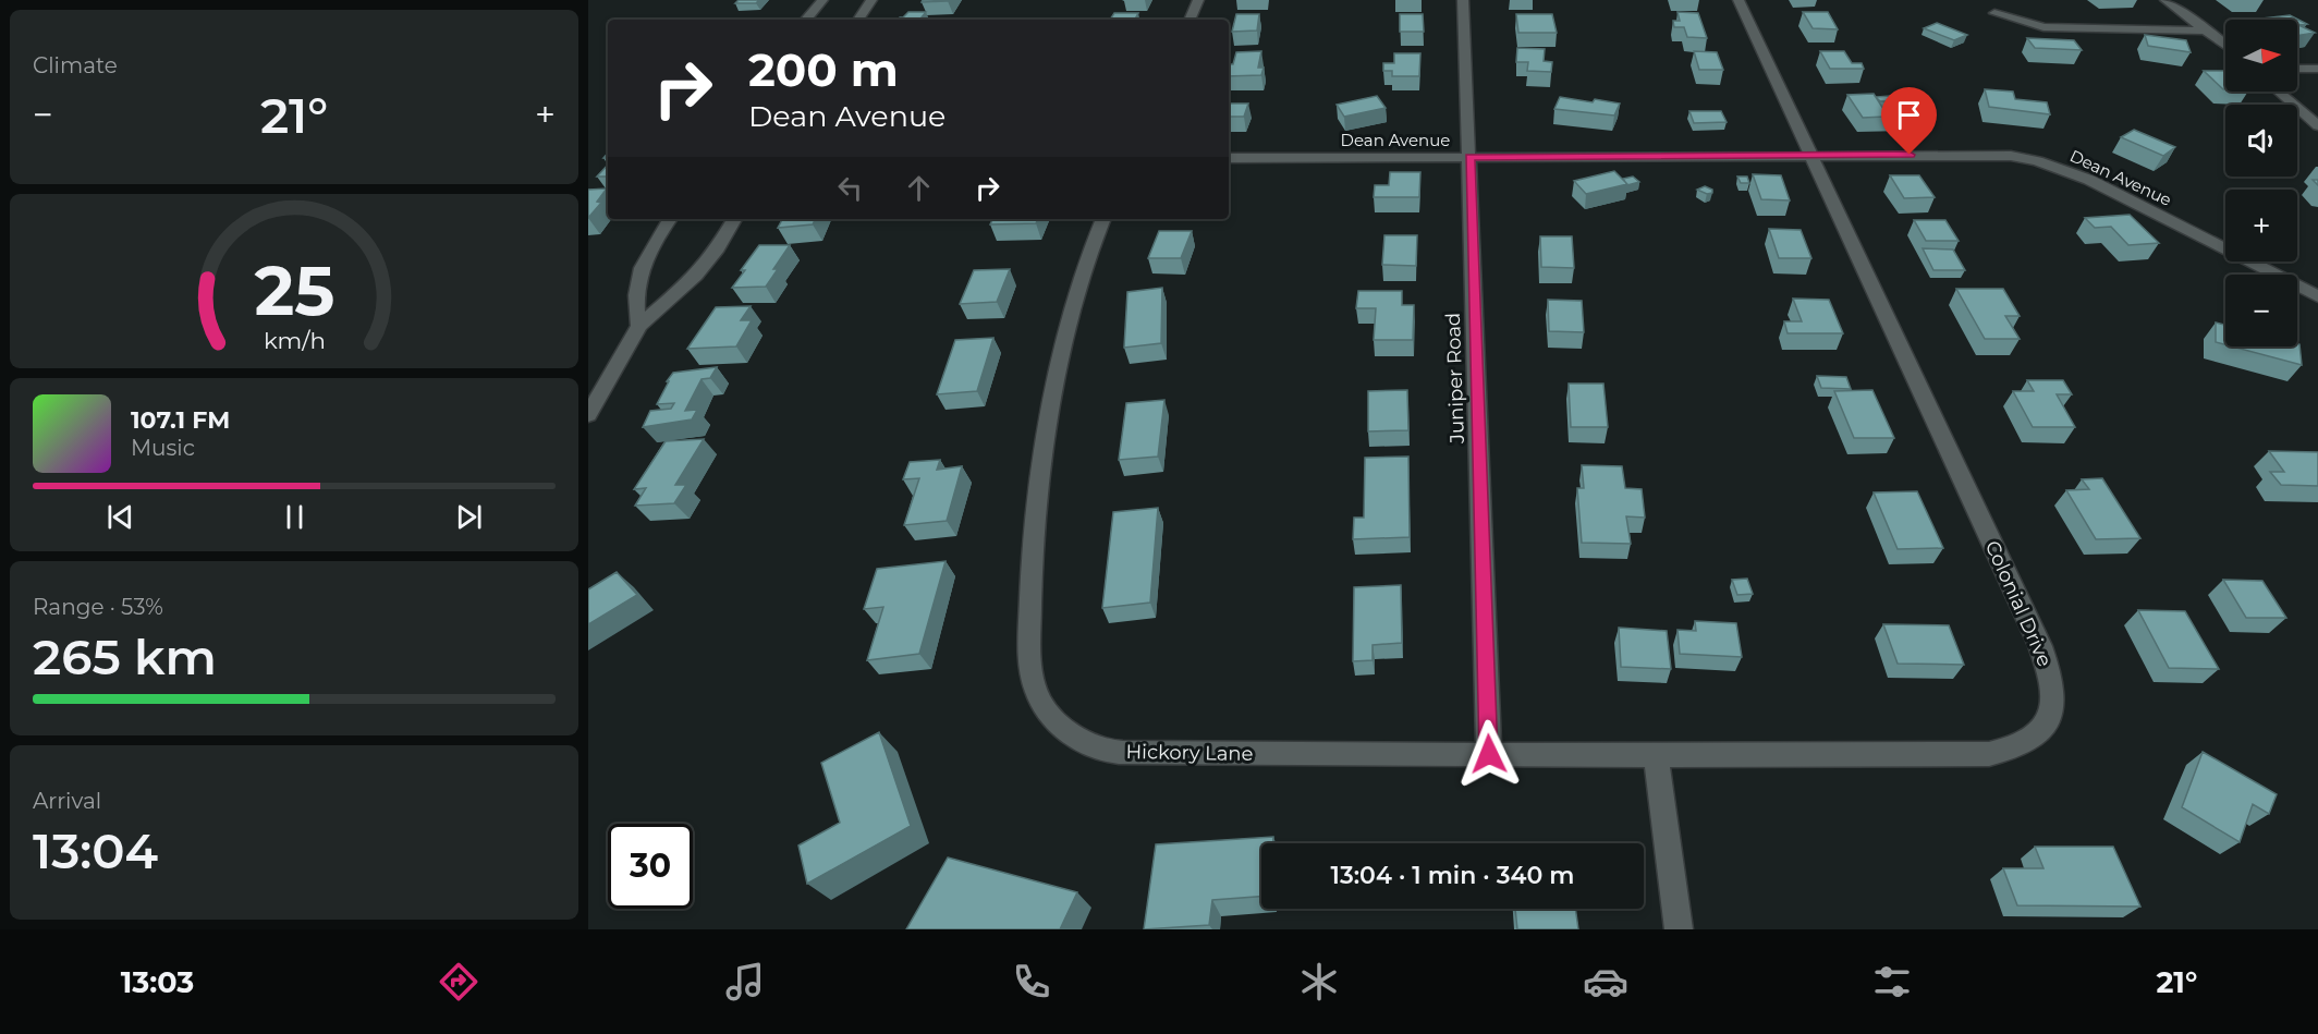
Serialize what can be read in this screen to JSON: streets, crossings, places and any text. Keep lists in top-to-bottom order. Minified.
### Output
{"streets":{"street":["Dean Avenue","Juniper Road","Colonial Drive","Hickory Lane"]},"crossings":[["Dean Avenue","Juniper Road"],["Dean Avenue","Colonial Drive"],["Juniper Road","Hickory Lane"],["Colonial Drive","Hickory Lane"]],"north":"right","page":{"tile":["Climate",["Range · 53%","265 km"],["Arrival","13:04"]],"map_buttons":["+","−"],"turn":["200 m","Dean Avenue"],"heat":["−","21°","+"],"song":["107.1 FM","Music"],"limit":"30","trip":"13:04 · 1 min · 340 m","tabs":["13:03","21°"],"gauge":["25","km/h"]}}
